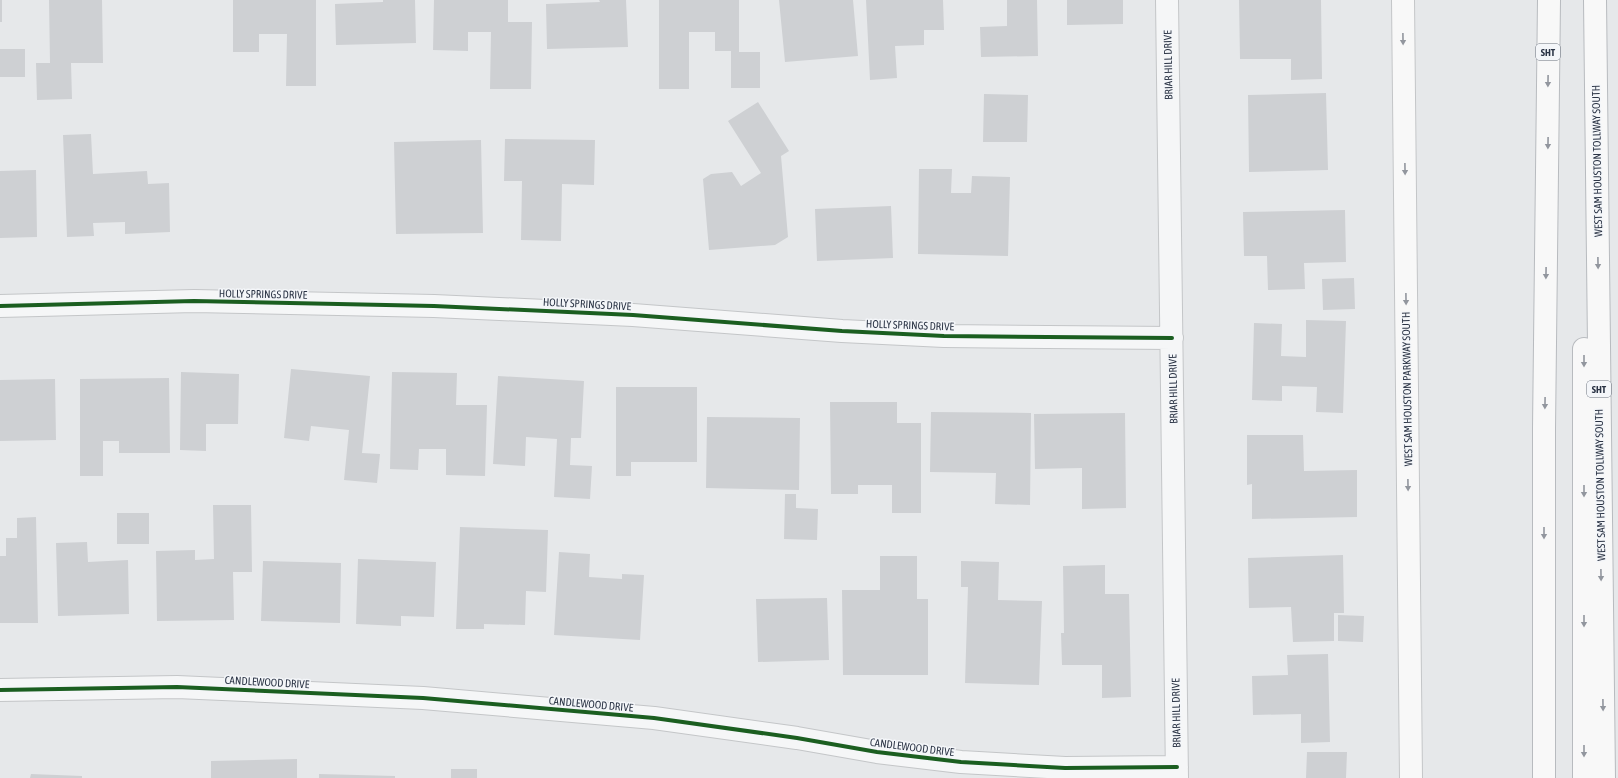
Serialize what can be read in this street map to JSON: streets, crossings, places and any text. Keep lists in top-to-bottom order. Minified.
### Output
{"streets":{"main road":["SHT","WEST SAM HOUSTON TOLLWAY SOUTH","WEST SAM HOUSTON PARKWAY SOUTH"],"street":["BRIAR HILL DRIVE","HOLLY SPRINGS DRIVE","CANDLEWOOD DRIVE"]},"crossings":[["BRIAR HILL DRIVE","HOLLY SPRINGS DRIVE"],["BRIAR HILL DRIVE","CANDLEWOOD DRIVE"]]}
